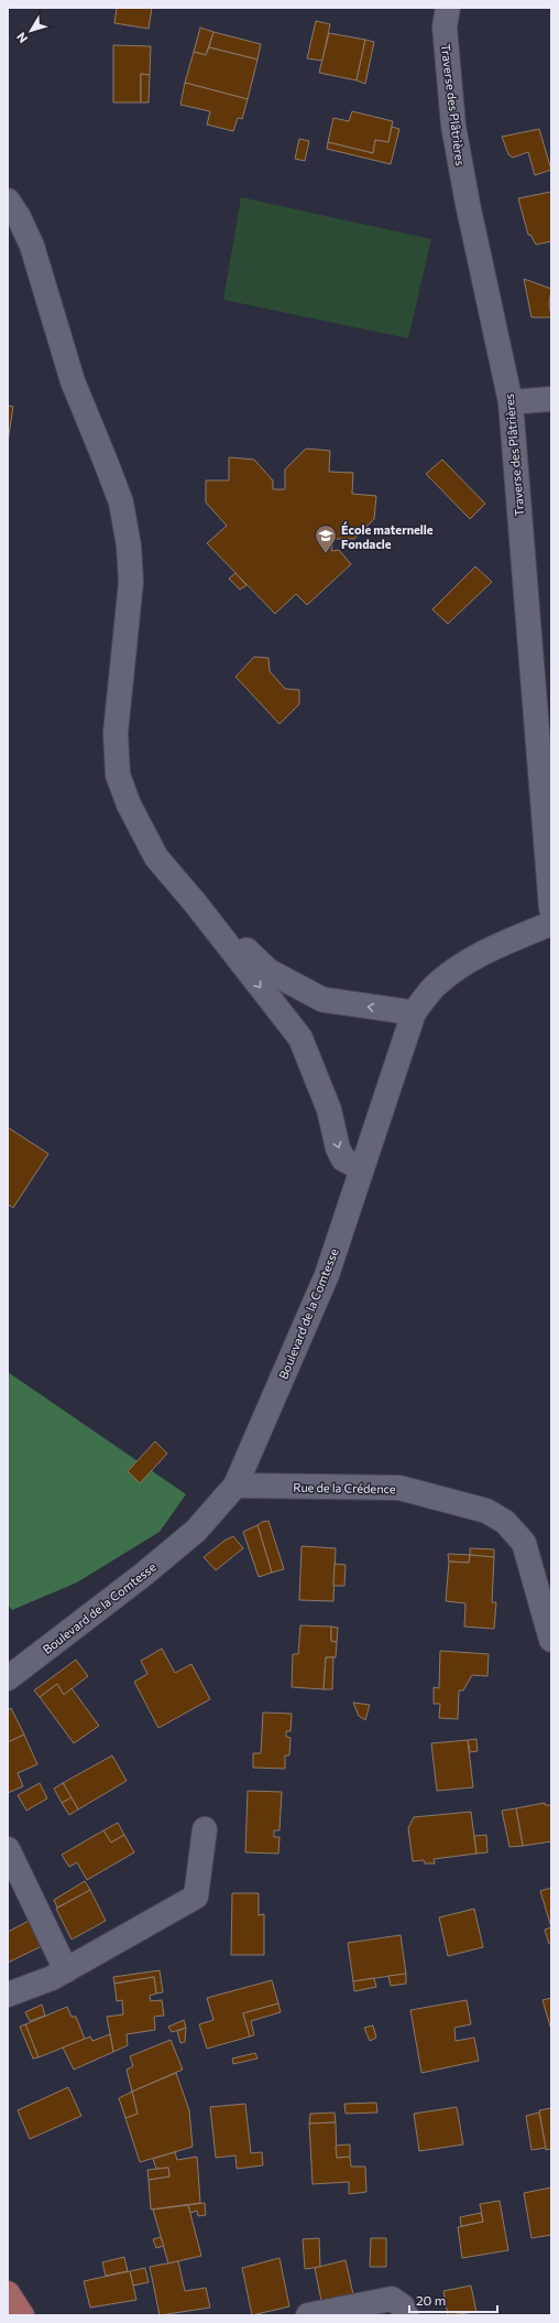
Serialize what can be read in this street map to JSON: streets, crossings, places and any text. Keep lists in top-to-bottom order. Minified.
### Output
{"streets":{"street":["Traverse des Plâtrières","Boulevard de la Comtesse","Rue de la Crédence"]},"crossings":[["Boulevard de la Comtesse","Rue de la Crédence"]],"places":{"school or university":["École maternelle Fondacle"]},"scale_bar":"20 m","north":"bottom left"}
